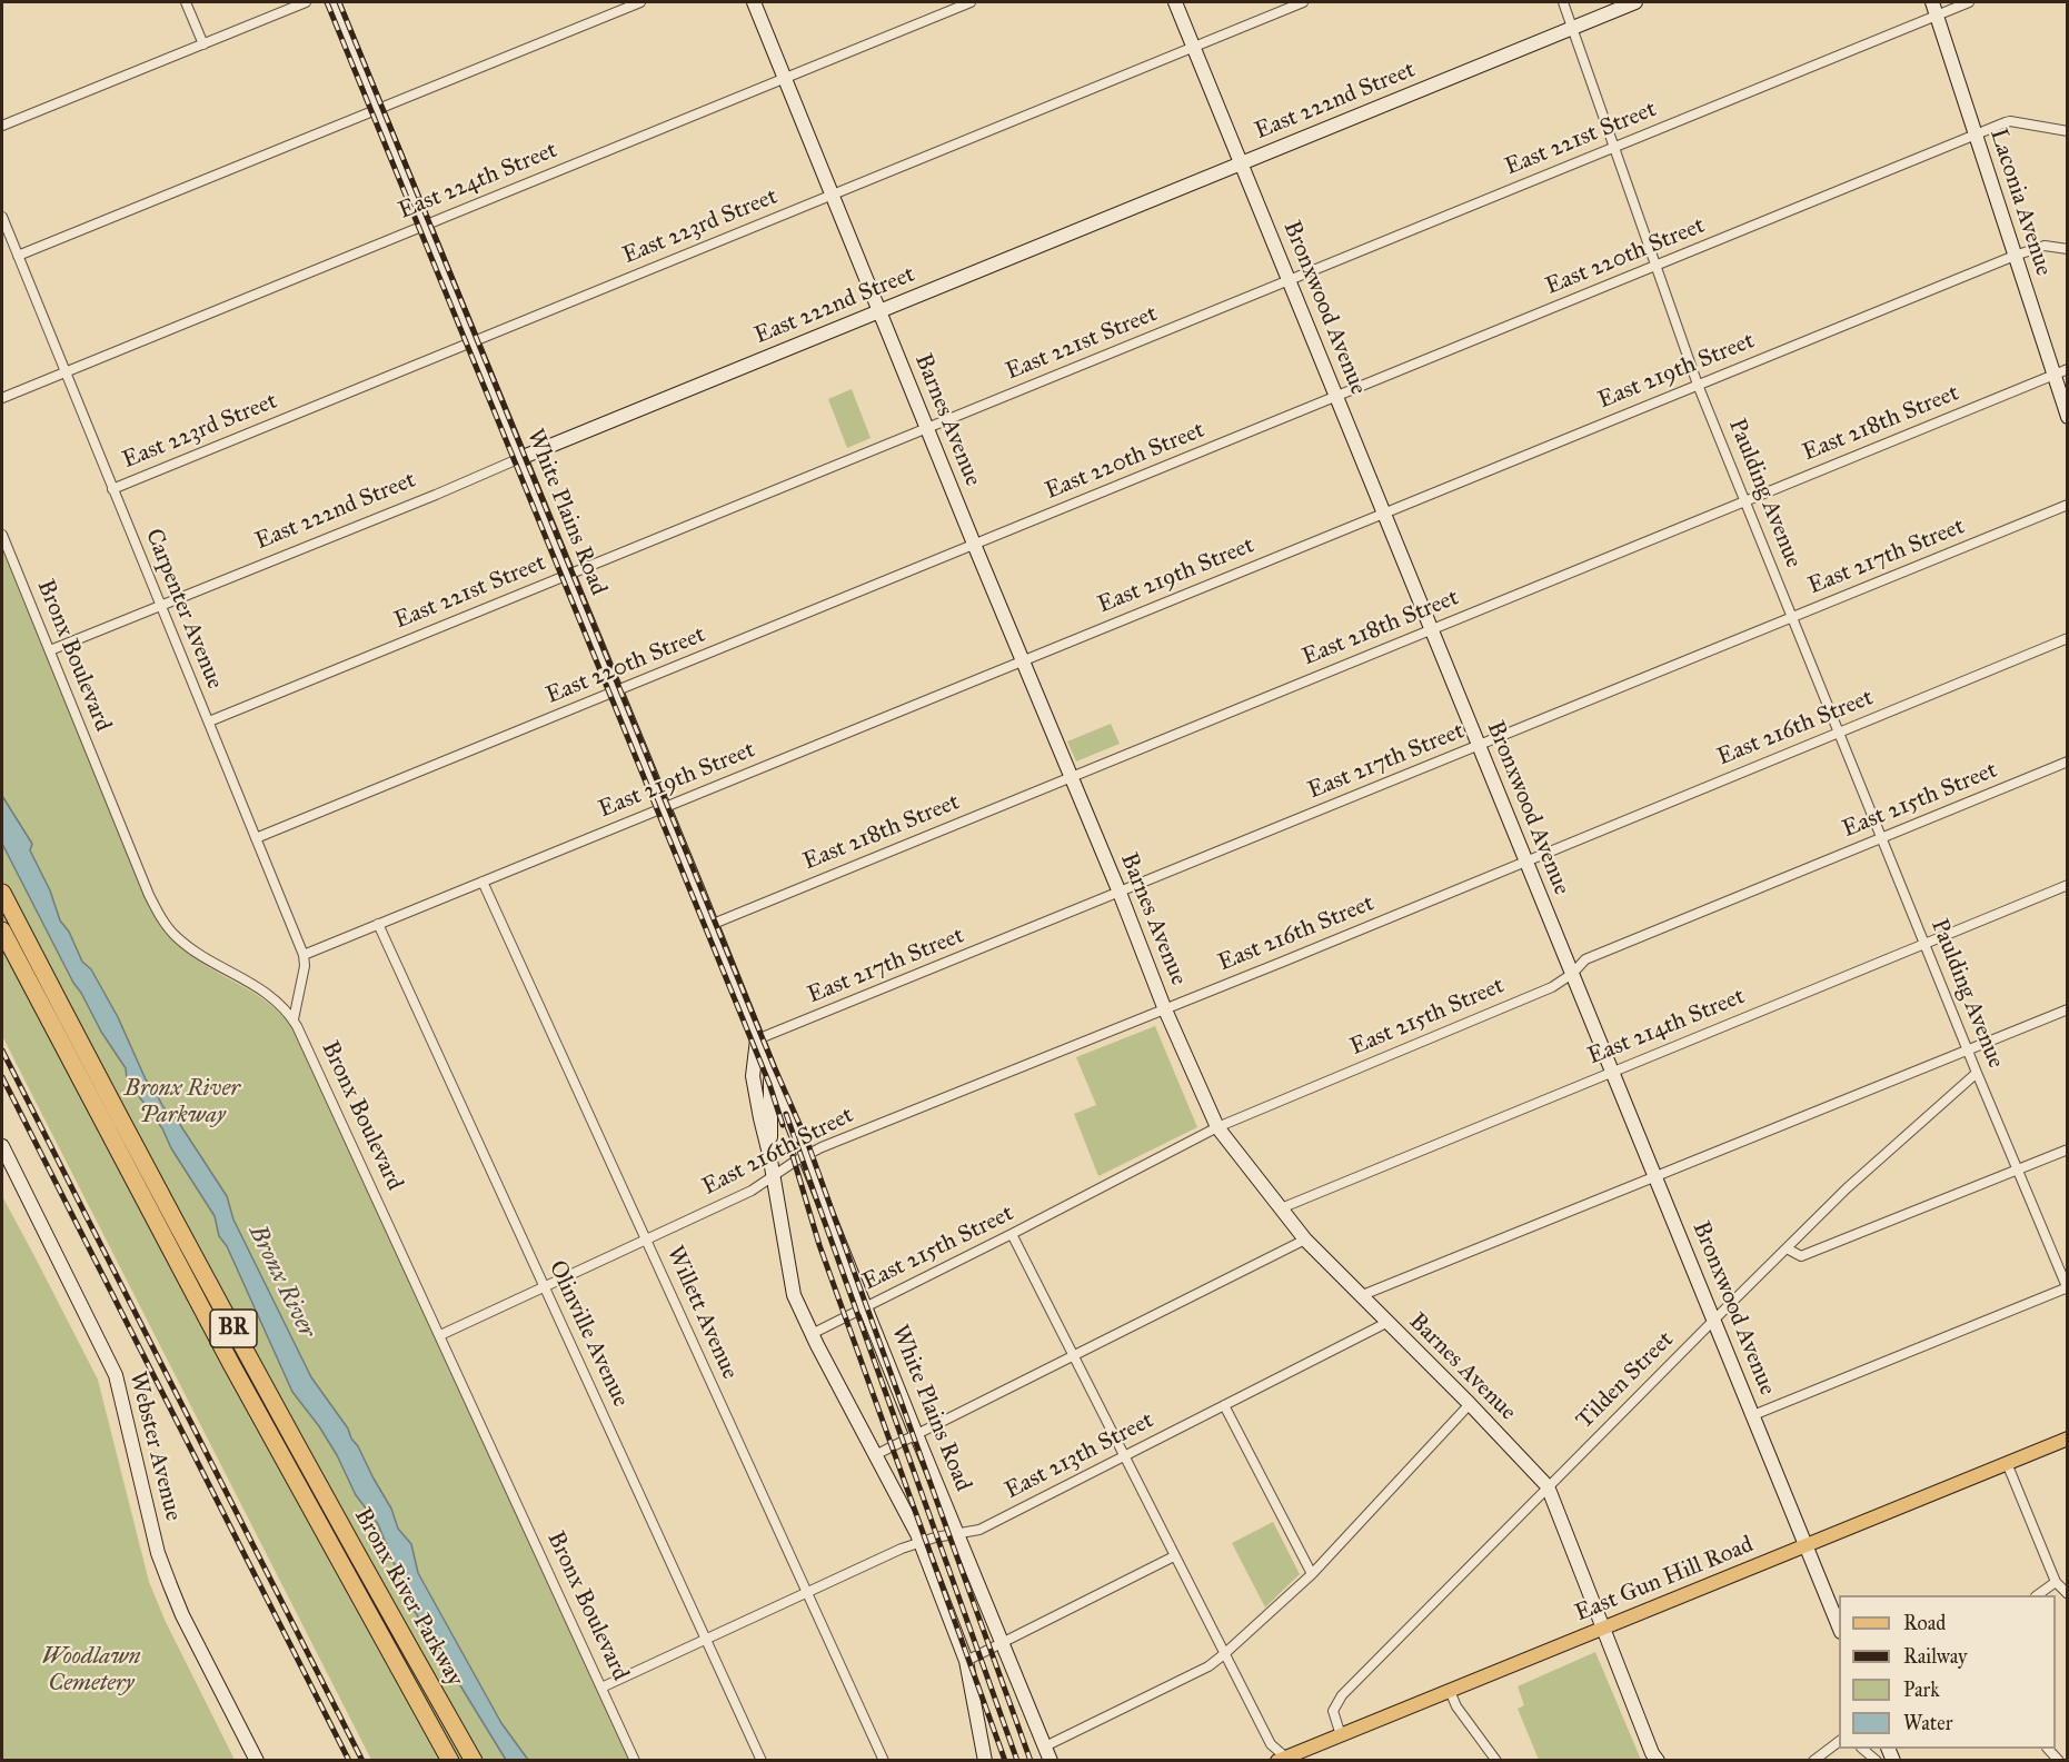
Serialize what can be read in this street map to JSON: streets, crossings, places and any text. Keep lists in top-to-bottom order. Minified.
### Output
{"streets":{"highway":["BR","Bronx River Parkway"],"main road":["East Gun Hill Road"],"street":["East 222nd Street","East 221st Street","East 224th Street","Laconia Avenue","East 223rd Street","East 220th Street","Bronxwood Avenue","East 219th Street","Barnes Avenue","East 218th Street","Paulding Avenue","White Plains Road","East 217th Street","Carpenter Avenue","Bronx Boulevard","East 216th Street","East 215th Street","East 214th Street","Willett Avenue","Olinville Avenue","Tilden Street","Webster Avenue","East 213th Street"]},"crossings":[["East 222nd Street","Bronxwood Avenue"],["East 222nd Street","Barnes Avenue"],["East 222nd Street","Paulding Avenue"],["East 222nd Street","White Plains Road"],["East 222nd Street","Carpenter Avenue"],["East 222nd Street","Bronx Boulevard"],["East 221st Street","Laconia Avenue"],["East 221st Street","Bronxwood Avenue"],["East 221st Street","Barnes Avenue"],["East 221st Street","Paulding Avenue"],["East 221st Street","White Plains Road"],["East 221st Street","Carpenter Avenue"],["East 224th Street","Barnes Avenue"],["East 224th Street","White Plains Road"],["East 224th Street","Carpenter Avenue"],["Laconia Avenue","East 220th Street"],["Laconia Avenue","East 219th Street"],["Laconia Avenue","East 218th Street"],["East 223rd Street","Bronxwood Avenue"],["East 223rd Street","Barnes Avenue"],["East 223rd Street","White Plains Road"],["East 223rd Street","Carpenter Avenue"],["East 220th Street","Bronxwood Avenue"],["East 220th Street","Barnes Avenue"],["East 220th Street","Paulding Avenue"],["East 220th Street","White Plains Road"],["East 220th Street","Carpenter Avenue"],["Bronxwood Avenue","East 219th Street"],["Bronxwood Avenue","East 218th Street"],["Bronxwood Avenue","East 217th Street"],["Bronxwood Avenue","East 216th Street"],["Bronxwood Avenue","East 215th Street"],["Bronxwood Avenue","East 214th Street"],["Bronxwood Avenue","Tilden Street"],["Bronxwood Avenue","East Gun Hill Road"],["East 219th Street","Barnes Avenue"],["East 219th Street","Paulding Avenue"],["East 219th Street","White Plains Road"],["East 219th Street","Carpenter Avenue"],["East 219th Street","Willett Avenue"],["East 219th Street","Olinville Avenue"],["Barnes Avenue","East 218th Street"],["Barnes Avenue","East 217th Street"],["Barnes Avenue","East 216th Street"],["Barnes Avenue","East 215th Street"],["Barnes Avenue","East 214th Street"],["Barnes Avenue","Tilden Street"],["Barnes Avenue","East 213th Street"],["Barnes Avenue","East Gun Hill Road"],["East 218th Street","Paulding Avenue"],["East 218th Street","White Plains Road"],["Paulding Avenue","East 217th Street"],["Paulding Avenue","East 216th Street"],["Paulding Avenue","East 215th Street"],["Paulding Avenue","East 214th Street"],["Paulding Avenue","Tilden Street"],["White Plains Road","East 217th Street"],["White Plains Road","East 216th Street"],["White Plains Road","East 215th Street"],["White Plains Road","East 213th Street"],["Carpenter Avenue","Bronx Boulevard"],["Bronx Boulevard","East 216th Street"],["Bronx Boulevard","East 213th Street"],["East 216th Street","Willett Avenue"],["East 216th Street","Olinville Avenue"],["Willett Avenue","East 213th Street"],["Olinville Avenue","East 213th Street"],["Tilden Street","East Gun Hill Road"]],"water":["Bronx River"],"parks":["Bronx River Parkway","Woodlawn Cemetery"],"legend":["Road","Railway","Park","Water"]}
